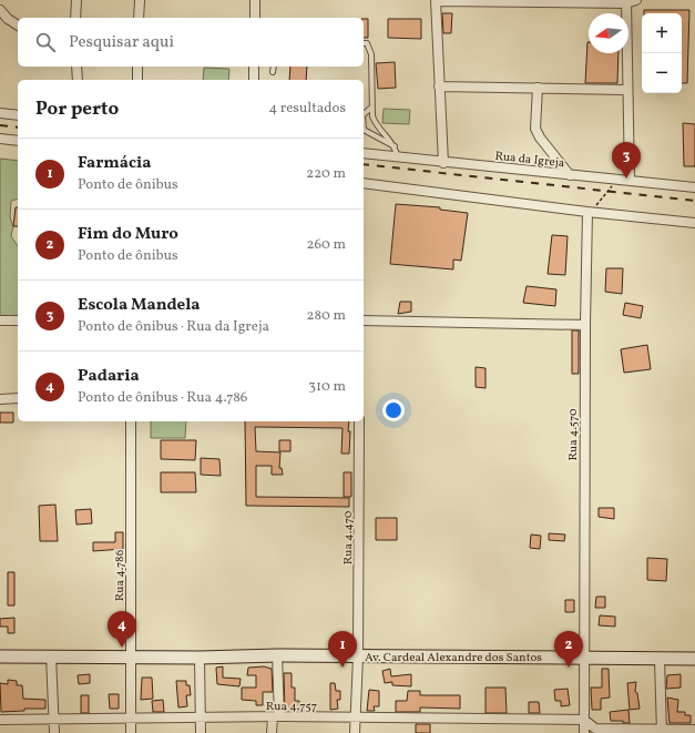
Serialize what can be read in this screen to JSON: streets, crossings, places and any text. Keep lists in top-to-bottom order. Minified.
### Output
{"streets":{"main road":["Av. Cardeal Alexandre dos Santos"],"street":["Rua da Igreja","Rua 4.570","Rua 4.470","Rua 4.786","Rua 4.757"]},"crossings":[["Rua 4.570","Av. Cardeal Alexandre dos Santos"],["Rua 4.570","Rua 4.757"],["Rua 4.470","Av. Cardeal Alexandre dos Santos"],["Rua 4.470","Rua 4.757"],["Rua 4.786","Av. Cardeal Alexandre dos Santos"],["Rua 4.786","Rua 4.757"]],"north":"left","page":{"map_buttons":["+","−"],"search":"Pesquisar aqui","heading":["Por perto","4 resultados"],"list":[{"mark":"1","name":"Farmácia","note":"Ponto de ônibus","value":"220 m"},{"mark":"2","name":"Fim do Muro","note":"Ponto de ônibus","value":"260 m"},{"mark":"3","name":"Escola Mandela","note":"Ponto de ônibus · Rua da Igreja","value":"280 m"},{"mark":"4","name":"Padaria","note":"Ponto de ônibus · Rua 4.786","value":"310 m"}],"pins":["3","4","1","2"]}}
